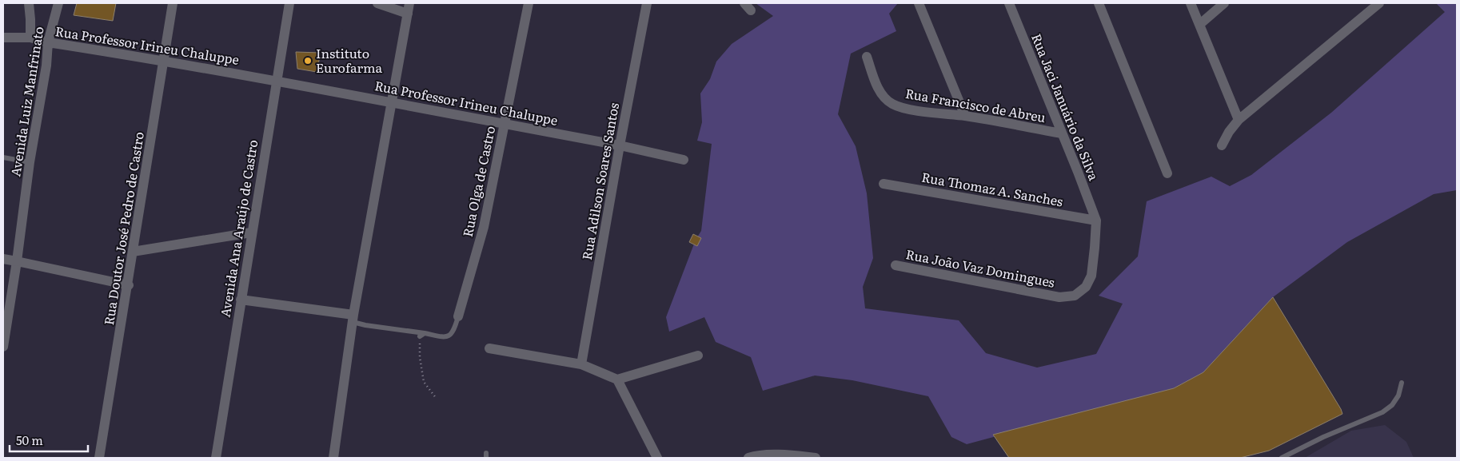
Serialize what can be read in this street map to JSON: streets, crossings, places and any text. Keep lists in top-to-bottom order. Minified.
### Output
{"streets":{"street":["Rua Professor Irineu Chaluppe","Avenida Luiz Manfrinato","Rua Francisco de Abreu","Rua Jaci Januário da Silva","Rua Olga de Castro","Rua Adilson Soares Santos","Rua Thomaz A. Sanches","Rua Doutor José Pedro de Castro","Avenida Ana Araújo de Castro","Rua João Vaz Domingues"]},"crossings":[["Rua Professor Irineu Chaluppe","Avenida Luiz Manfrinato"],["Rua Professor Irineu Chaluppe","Rua Olga de Castro"],["Rua Professor Irineu Chaluppe","Rua Adilson Soares Santos"],["Rua Professor Irineu Chaluppe","Rua Doutor José Pedro de Castro"],["Rua Professor Irineu Chaluppe","Avenida Ana Araújo de Castro"],["Rua Francisco de Abreu","Rua Jaci Januário da Silva"],["Rua Jaci Januário da Silva","Rua Thomaz A. Sanches"],["Rua Jaci Januário da Silva","Rua João Vaz Domingues"],["Rua Thomaz A. Sanches","Rua João Vaz Domingues"]],"places":["Instituto Eurofarma"],"scale_bar":"50 m"}
